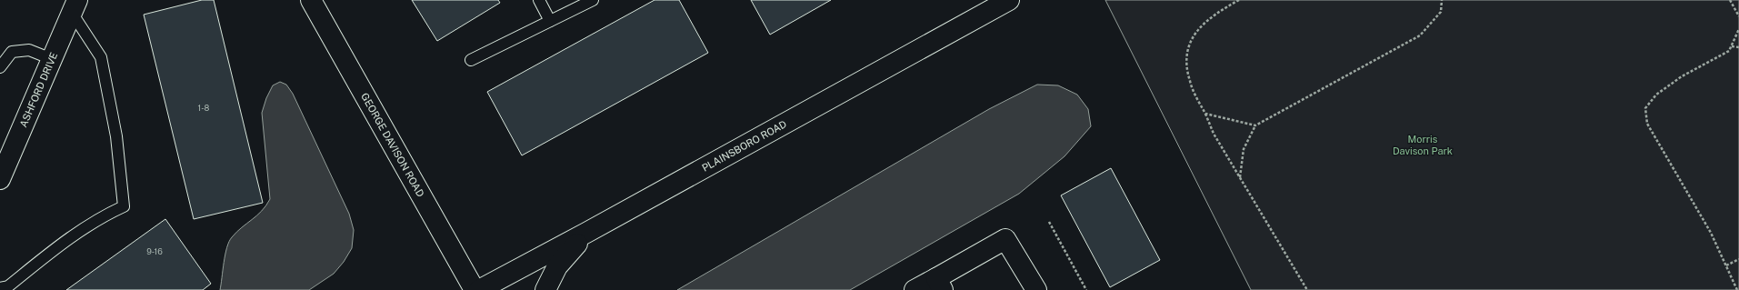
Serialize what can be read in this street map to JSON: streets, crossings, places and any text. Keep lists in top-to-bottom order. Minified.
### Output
{"streets":{"street":["ASHFORD DRIVE","GEORGE DAVISON ROAD","PLAINSBORO ROAD"]},"parks":["Morris Davison Park"],"house_numbers":["1-8","9-16"]}
